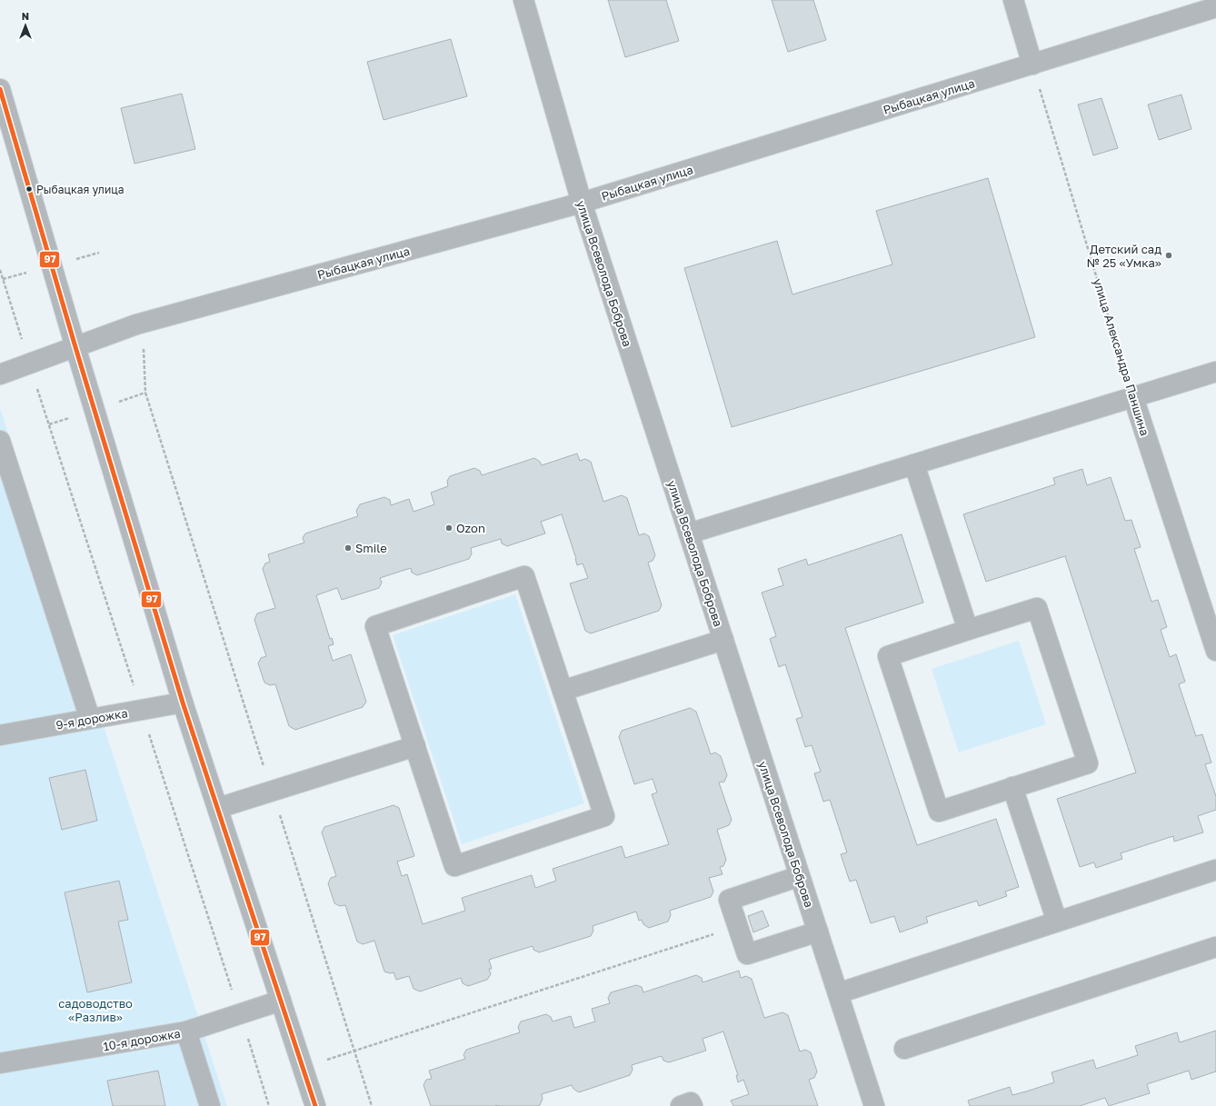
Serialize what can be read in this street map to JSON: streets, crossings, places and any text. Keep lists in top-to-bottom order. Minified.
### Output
{"streets":{"street":["Рыбацкая улица","улица Всеволода Боброва","улица Александра Паншина","9-я дорожка","10-я дорожка"]},"crossings":[["Рыбацкая улица","улица Всеволода Боброва"],["Рыбацкая улица","улица Александра Паншина"]],"parks":["садоводство «Разлив»"],"places":["Рыбацкая улица","Детский сад № 25 «Умка»","Ozon","Smile"],"lines":["transit line 97"],"north":"top"}
